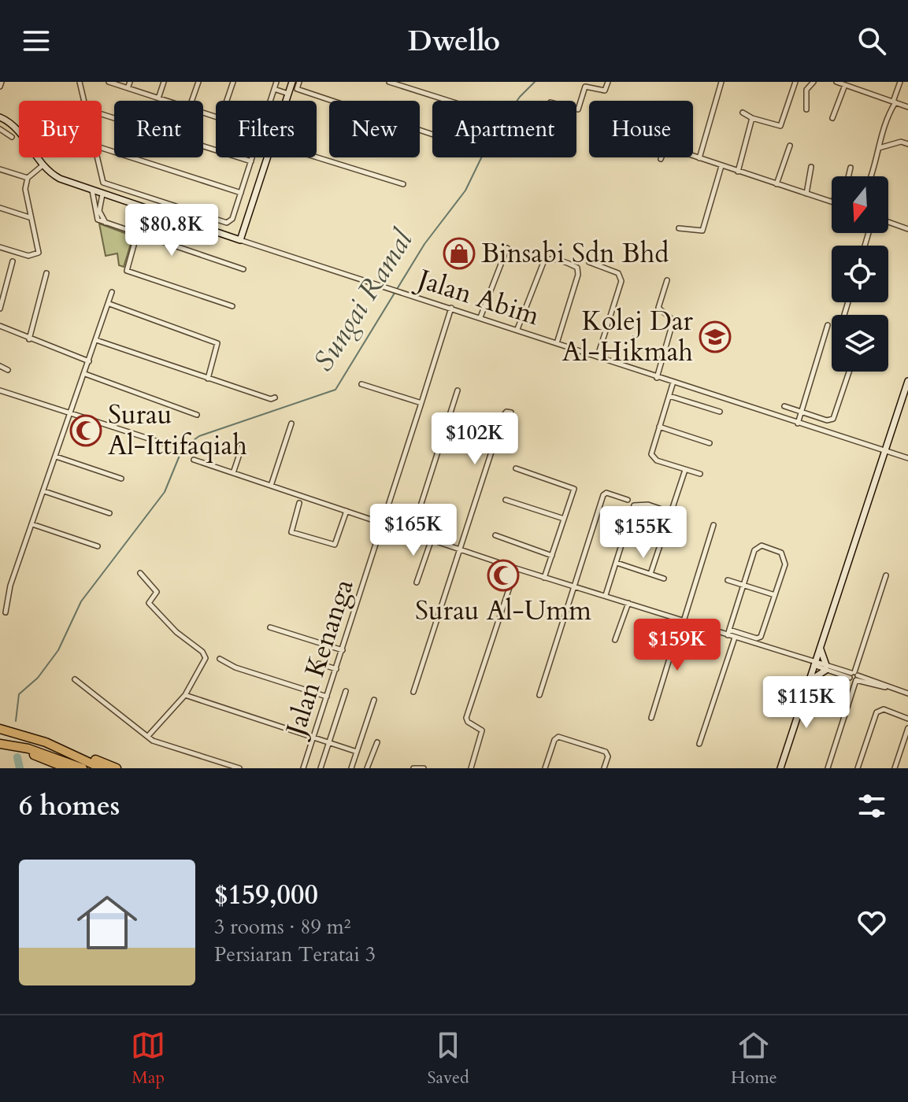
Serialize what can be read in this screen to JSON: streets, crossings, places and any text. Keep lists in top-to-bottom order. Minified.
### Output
{"streets":{"street":["Jalan Abim","Jalan Kenanga"]},"crossings":[["Jalan Abim","Jalan Kenanga"]],"water":["Sungai Ramal"],"places":{"shop":["Binsabi Sdn Bhd"],"school or university":["Kolej Dar Al-Hikmah"],"mosque":["Surau Al-Ittifaqiah","Surau Al-Umm"]},"north":"bottom","page":{"header":"Dwello","chip":["Buy","Rent","Filters","New","Apartment","House"],"price":["$80.8K","$102K","$165K","$155K","$159K","$115K"],"heading":"6 homes","list":[{"name":"$159,000","note":"3 rooms · 89 m² · Persiaran Teratai 3"}],"tabs":["Map","Saved","Home"]}}
